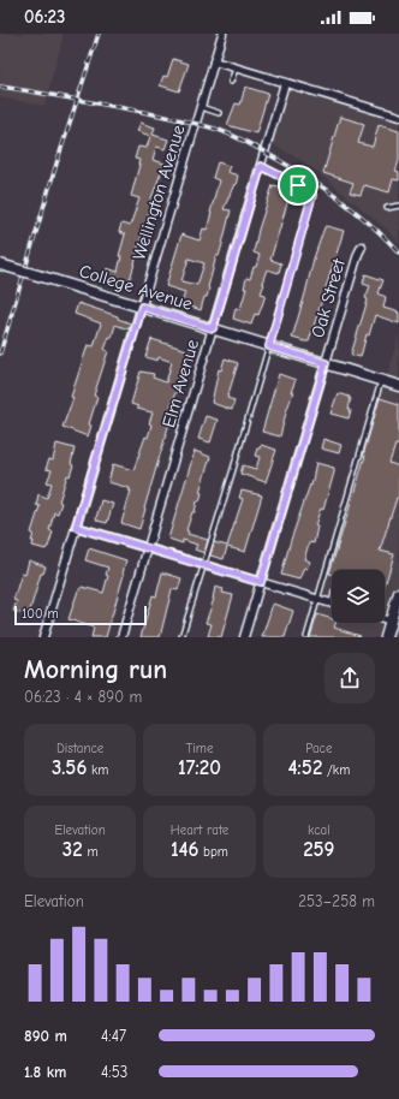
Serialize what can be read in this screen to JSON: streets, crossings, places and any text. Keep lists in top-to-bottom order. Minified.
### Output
{"streets":{"street":["Wellington Avenue","College Avenue","Oak Street","Elm Avenue"]},"crossings":[["Wellington Avenue","College Avenue"],["College Avenue","Oak Street"],["College Avenue","Elm Avenue"]],"scale_bar":"100 m","page":{"status":"06:23","scale":"100 m","heading":["Morning run","06:23 · 4 × 890 m"],"stats":[["Distance","3.56 km"],["Time","17:20"],["Pace","4:52 /km"],["Elevation","32 m"],["Heart rate","146 bpm"],["kcal","259"]],"chart":["Elevation","253–258 m"],"list":[{"name":"890 m","note":"4:47"},{"name":"1.8 km","note":"4:53"}]}}
